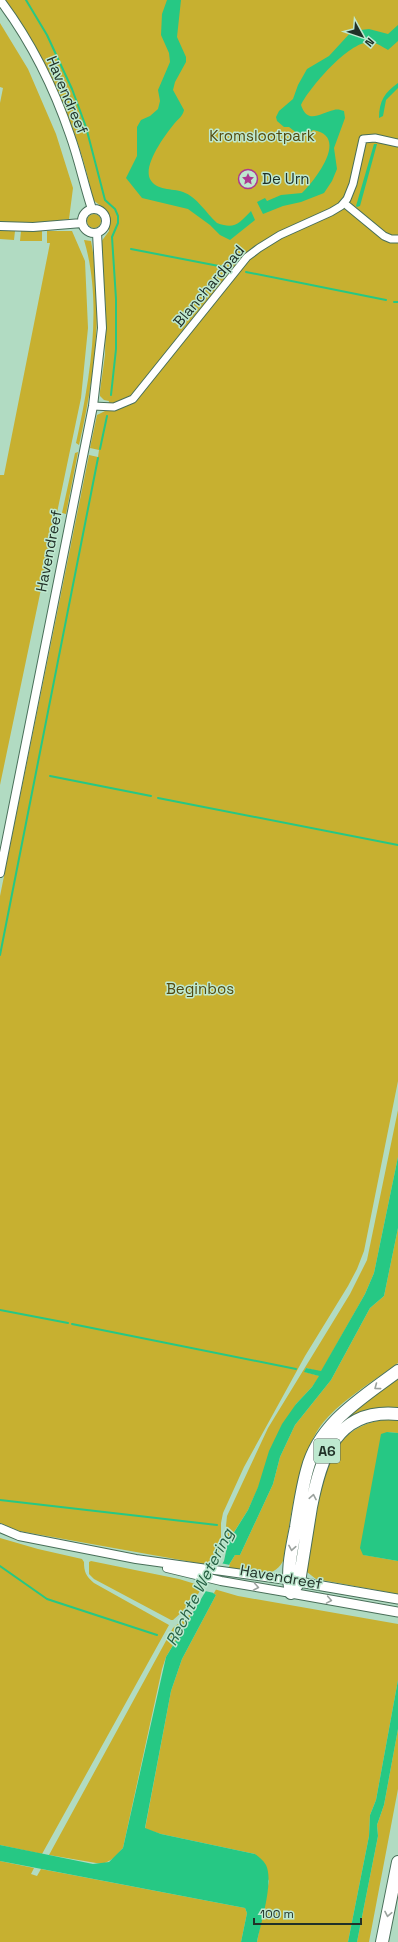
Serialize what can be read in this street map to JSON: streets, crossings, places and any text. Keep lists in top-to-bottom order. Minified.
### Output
{"streets":{"highway":["A6"],"main road":["Havendreef"],"street":["Blanchardpad"]},"crossings":[["Havendreef","Blanchardpad"],["Havendreef","A6"]],"water":["Rechte Wetering"],"parks":["Kromslootpark","Beginbos"],"places":{"place":["De Urn"]},"scale_bar":"100 m","north":"bottom right"}
